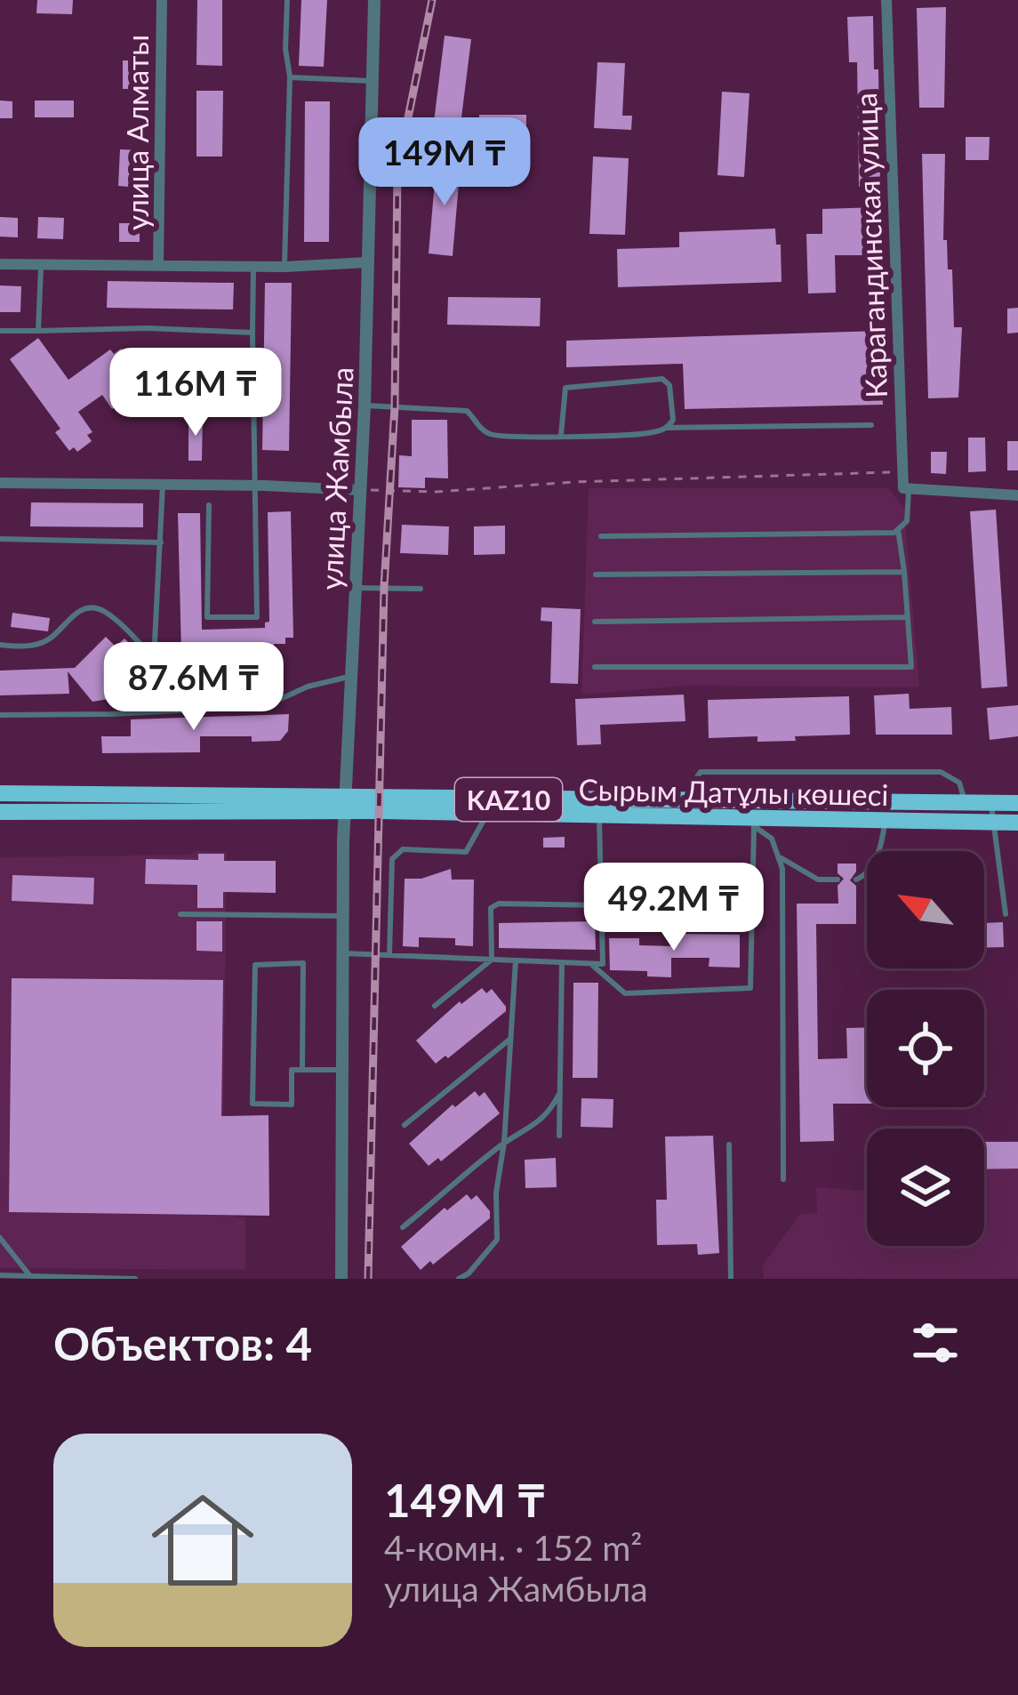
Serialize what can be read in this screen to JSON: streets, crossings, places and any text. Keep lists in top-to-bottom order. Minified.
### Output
{"streets":{"highway":["Сырым Датұлы көшесі","KAZ10"],"street":["улица Алматы","Карагандинская улица","улица Жамбыла"]},"crossings":[["улица Жамбыла","Сырым Датұлы көшесі"]],"north":"top left","page":{"price":["149M ₸","116M ₸","87.6M ₸","49.2M ₸"],"heading":"Объектов: 4","list":[{"name":"149M ₸","note":"4-комн. · 152 m² · улица Жамбыла"}]}}
